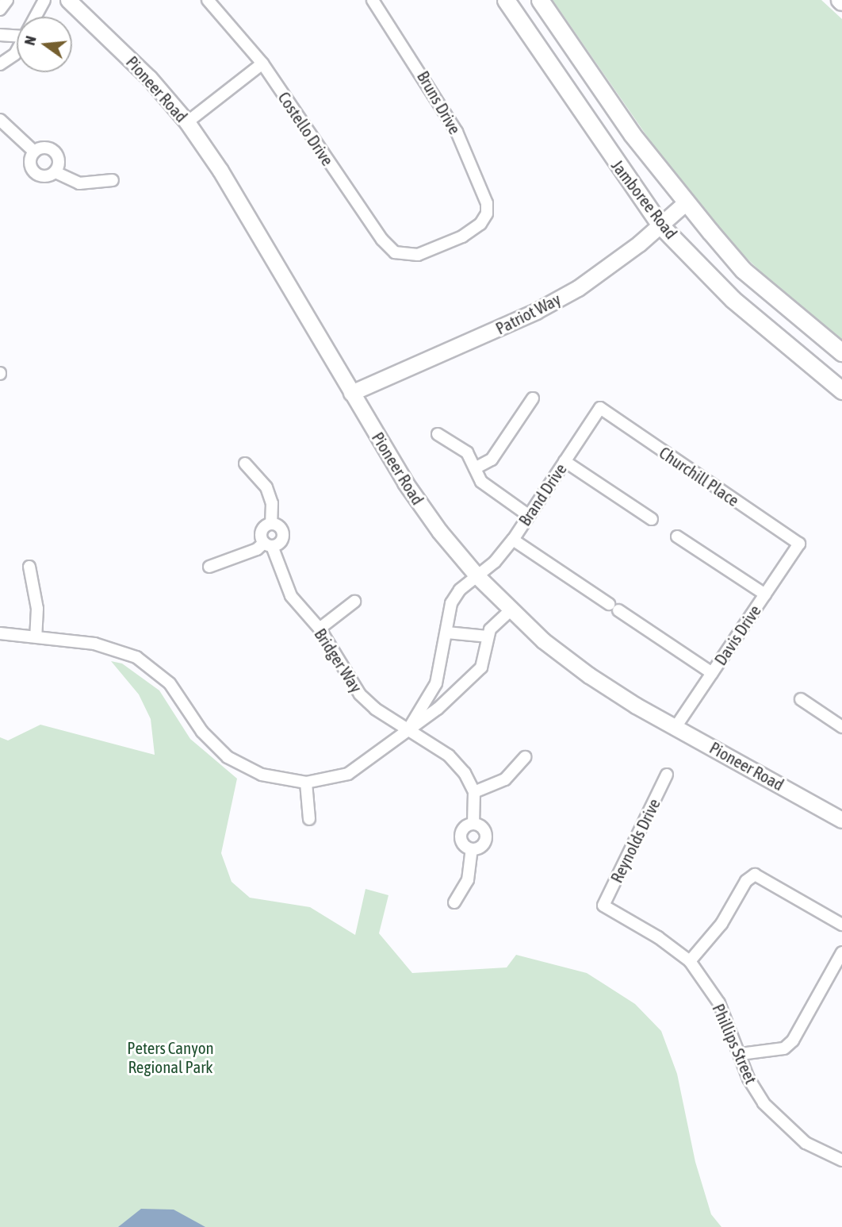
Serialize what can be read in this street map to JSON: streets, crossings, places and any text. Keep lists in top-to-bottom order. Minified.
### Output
{"streets":{"main road":["Jamboree Road"],"street":["Pioneer Road","Bruns Drive","Costello Drive","Patriot Way","Churchill Place","Brand Drive","Davis Drive","Bridger Way","Reynolds Drive","Phillips Street"]},"crossings":[["Pioneer Road","Patriot Way"],["Pioneer Road","Brand Drive"],["Pioneer Road","Davis Drive"],["Bruns Drive","Costello Drive"],["Jamboree Road","Patriot Way"],["Churchill Place","Brand Drive"],["Churchill Place","Davis Drive"],["Brand Drive","Bridger Way"],["Reynolds Drive","Phillips Street"]],"parks":["Peters Canyon Regional Park"],"north":"left"}
